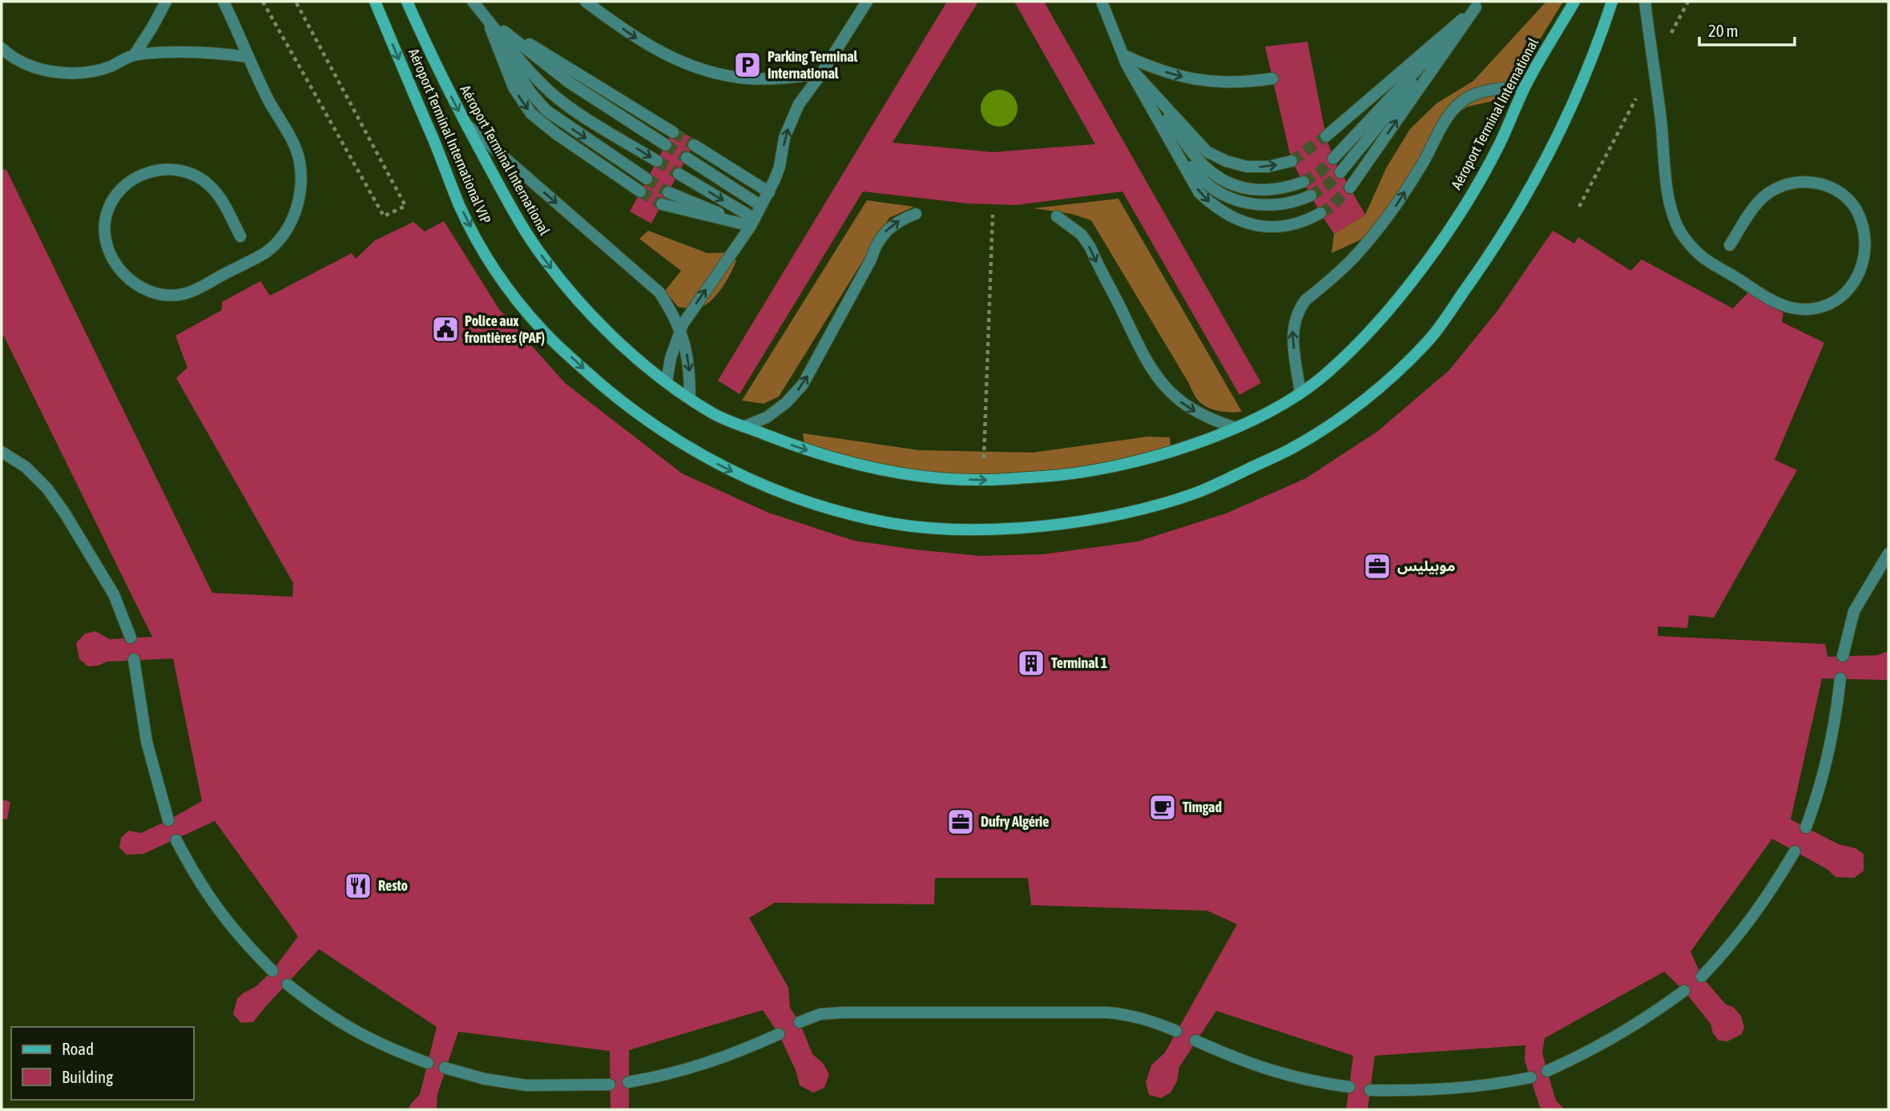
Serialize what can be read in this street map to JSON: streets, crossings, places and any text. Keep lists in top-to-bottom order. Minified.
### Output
{"streets":{"main road":["Aéroport Terminal International","Aéroport Terminal International VIP"]},"one_way":["Aéroport Terminal International"],"places":{"parking":["Parking Terminal International"],"public building":["Police aux frontières (PAF)"],"office":["موبيليس","Dufry Algérie"],"building":["Terminal 1"],"cafe":["Timgad"],"restaurant":["Resto"]},"legend":["Road","Building"],"scale_bar":"20 m"}
